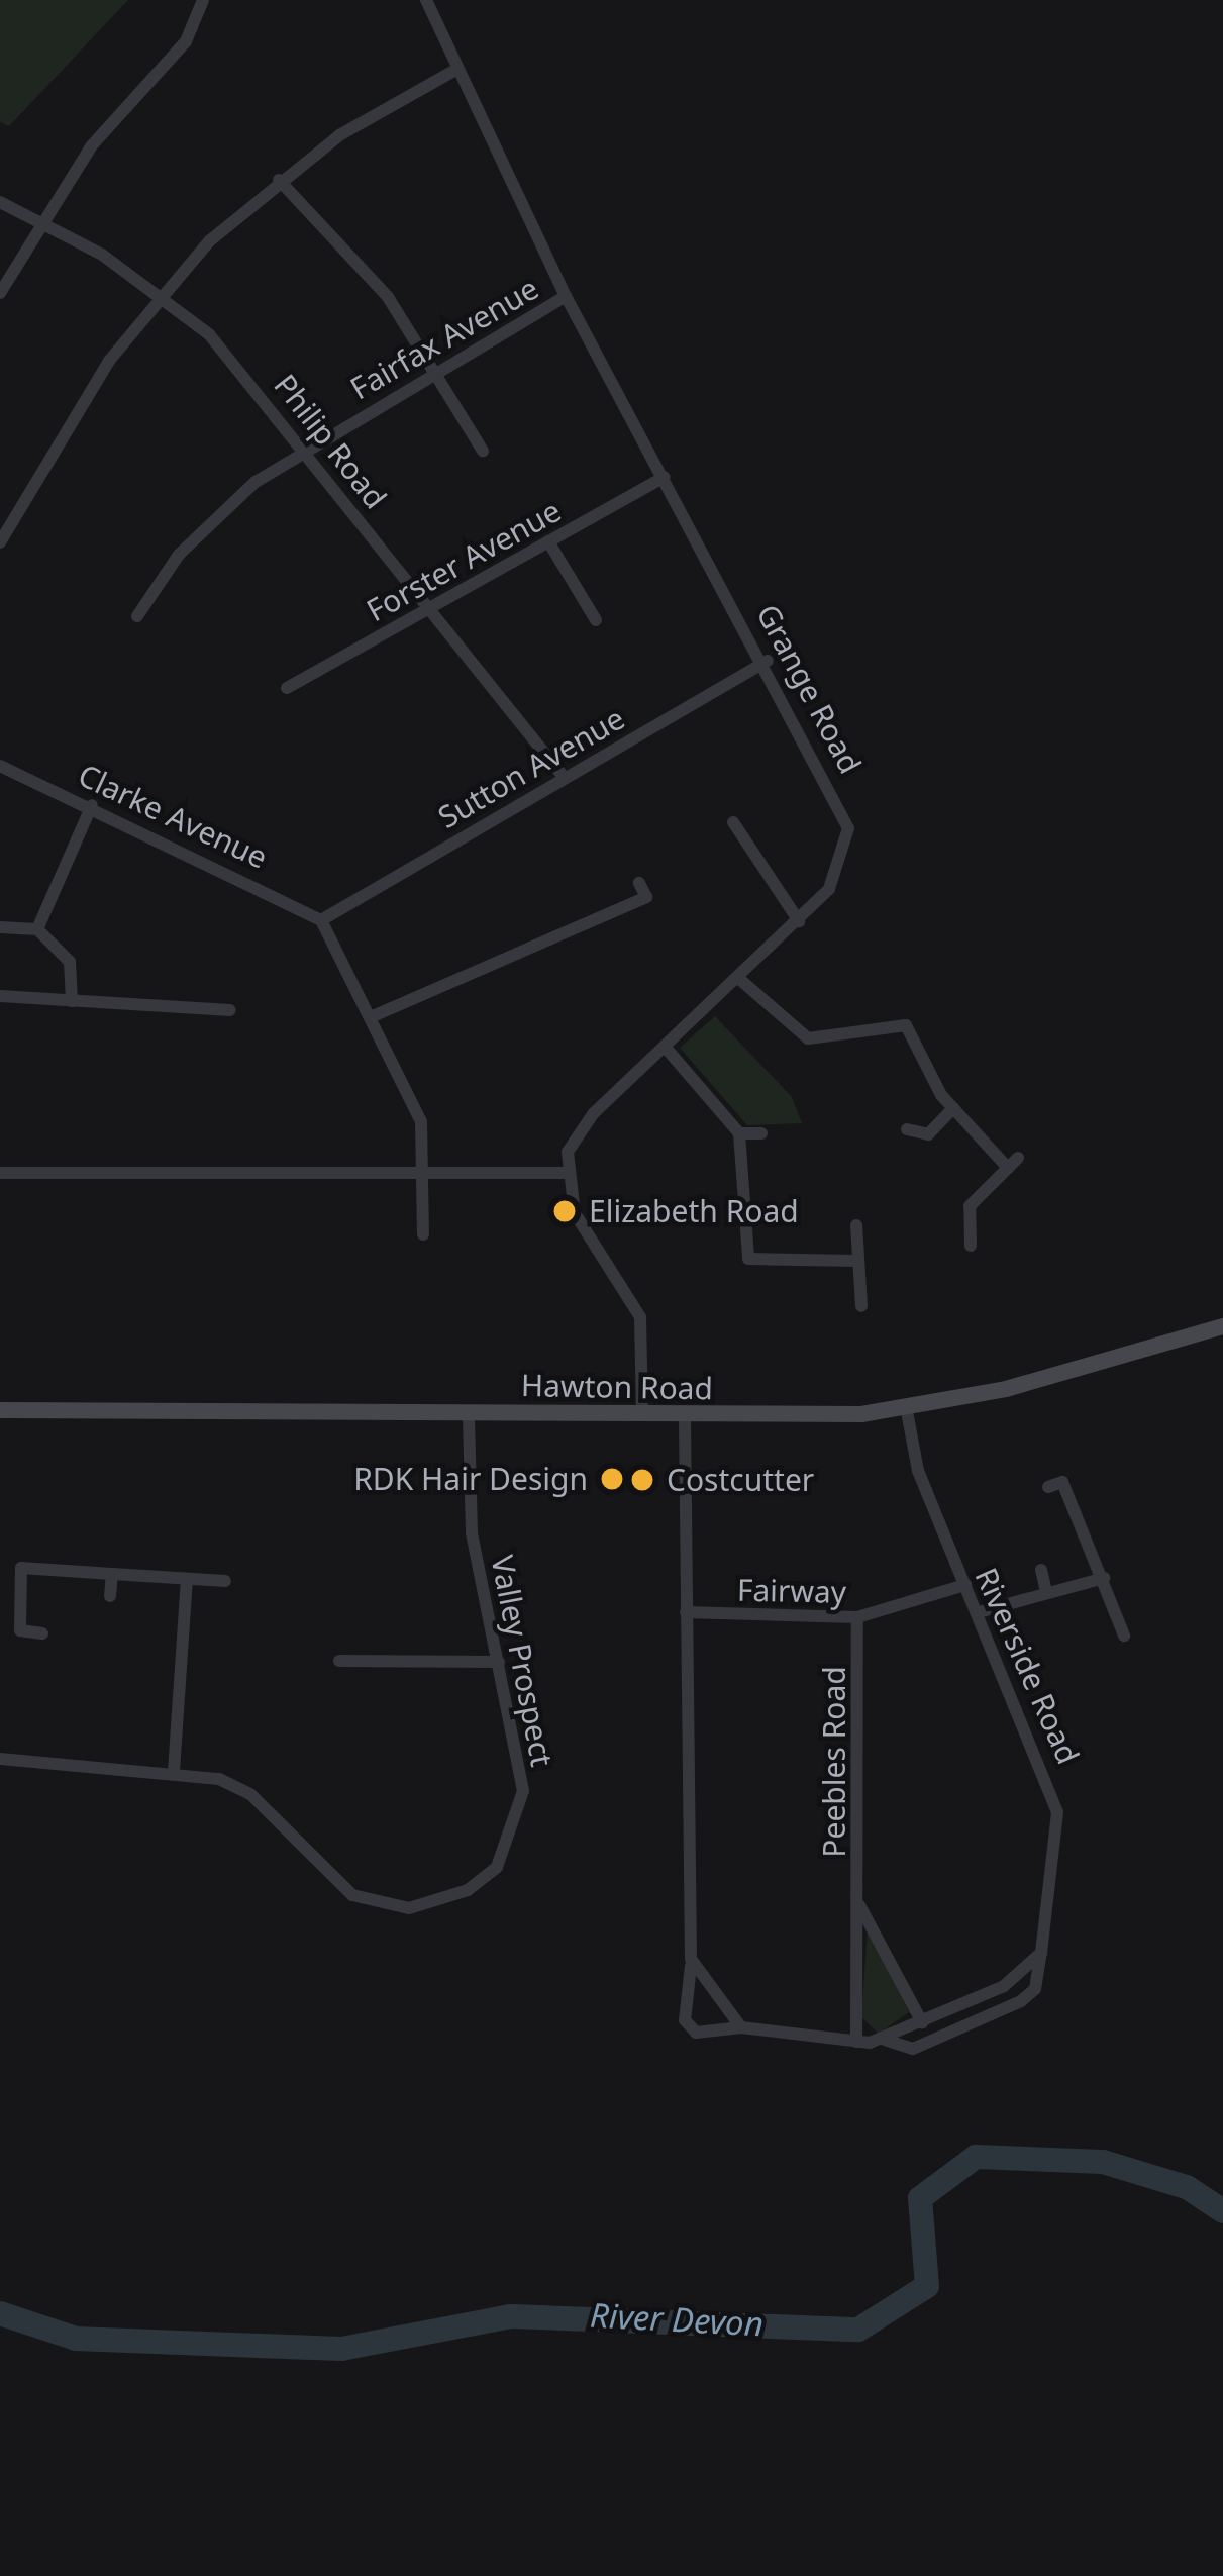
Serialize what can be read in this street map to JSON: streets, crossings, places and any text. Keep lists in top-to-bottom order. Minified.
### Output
{"streets":{"street":["Fairfax Avenue","Philip Road","Forster Avenue","Grange Road","Sutton Avenue","Clarke Avenue","Hawton Road","Fairway","Valley Prospect","Riverside Road","Peebles Road"]},"crossings":[["Fairfax Avenue","Philip Road"],["Fairfax Avenue","Grange Road"],["Philip Road","Forster Avenue"],["Philip Road","Sutton Avenue"],["Forster Avenue","Grange Road"],["Grange Road","Sutton Avenue"],["Sutton Avenue","Clarke Avenue"],["Hawton Road","Valley Prospect"],["Hawton Road","Riverside Road"],["Fairway","Riverside Road"],["Fairway","Peebles Road"],["Riverside Road","Peebles Road"]],"water":["River Devon"],"places":["Elizabeth Road","RDK Hair Design","Costcutter"]}
